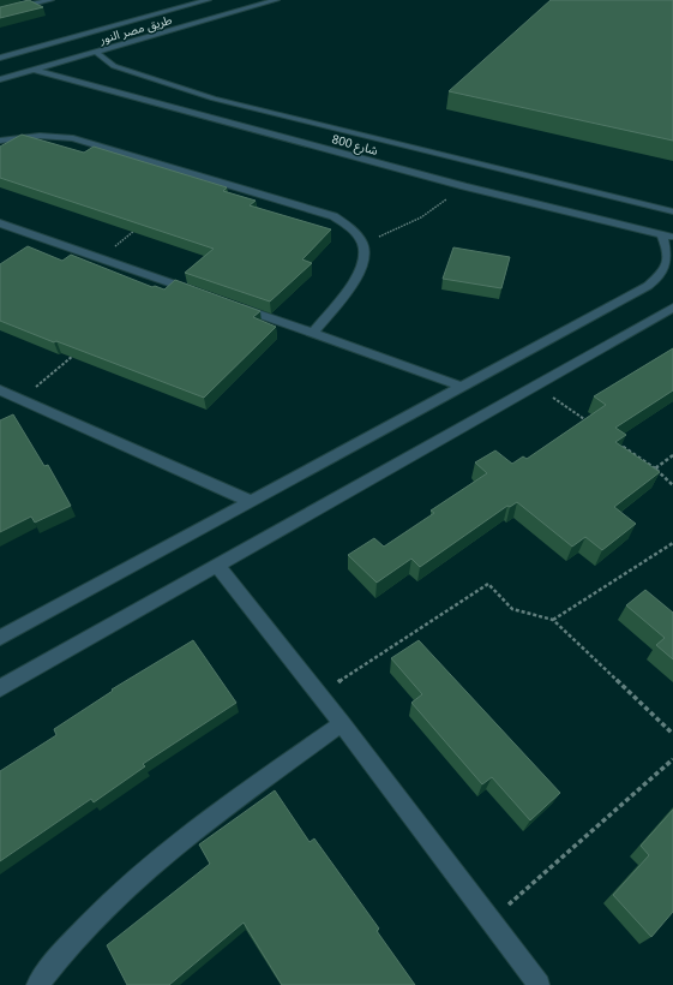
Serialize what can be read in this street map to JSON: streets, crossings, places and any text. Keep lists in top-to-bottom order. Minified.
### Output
{"streets":{"street":["طريق مصر النور","شارع 800"]},"crossings":[["طريق مصر النور","شارع 800"]]}
